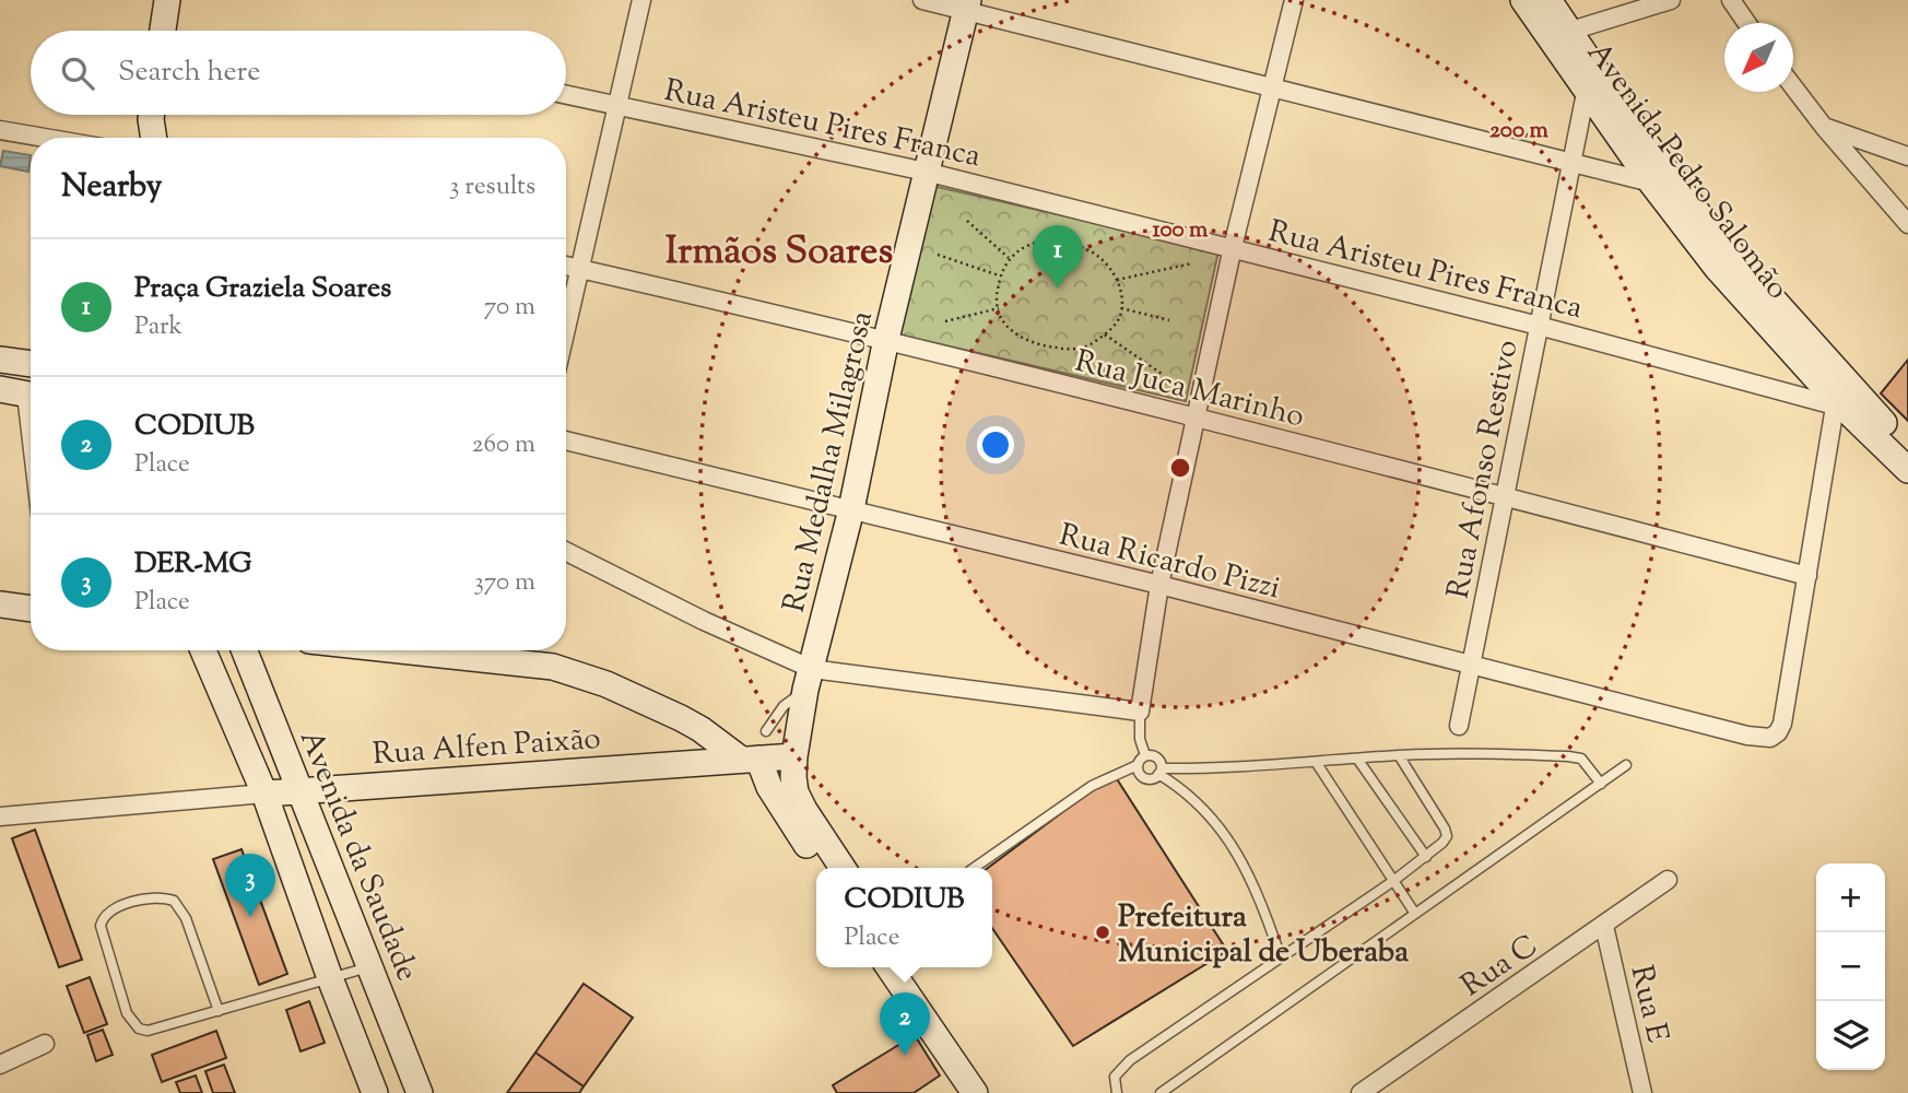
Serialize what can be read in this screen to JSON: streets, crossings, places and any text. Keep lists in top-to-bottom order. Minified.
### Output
{"streets":{"street":["Rua Aristeu Pires Franca","Avenida Pedro Salomão","Rua Juca Marinho","Rua Medalha Milagrosa","Rua Afonso Restivo","Rua Ricardo Pizzi","Rua Alfen Paixão","Avenida da Saudade","Rua C","Rua E"]},"crossings":[["Rua Aristeu Pires Franca","Avenida Pedro Salomão"],["Rua Aristeu Pires Franca","Rua Medalha Milagrosa"],["Rua Aristeu Pires Franca","Rua Afonso Restivo"],["Avenida Pedro Salomão","Rua Afonso Restivo"],["Rua Juca Marinho","Rua Medalha Milagrosa"],["Rua Juca Marinho","Rua Afonso Restivo"],["Rua Juca Marinho","Rua Ricardo Pizzi"],["Rua Medalha Milagrosa","Rua Ricardo Pizzi"],["Rua Medalha Milagrosa","Rua Alfen Paixão"],["Rua Afonso Restivo","Rua Ricardo Pizzi"],["Rua Alfen Paixão","Avenida da Saudade"],["Rua C","Rua E"]],"districts":["Irmãos Soares"],"places":["Prefeitura Municipal de Uberaba"],"north":"bottom left","page":{"search":"Search here","heading":["Nearby","3 results"],"pins":["1","3","2"],"list":[{"mark":"1","name":"Praça Graziela Soares","note":"Park","value":"70 m"},{"mark":"2","name":"CODIUB","note":"Place","value":"260 m"},{"mark":"3","name":"DER-MG","note":"Place","value":"370 m"}],"map_buttons":["+","−"],"popup":["CODIUB","Place"]},"rings":["200 m","100 m"]}
